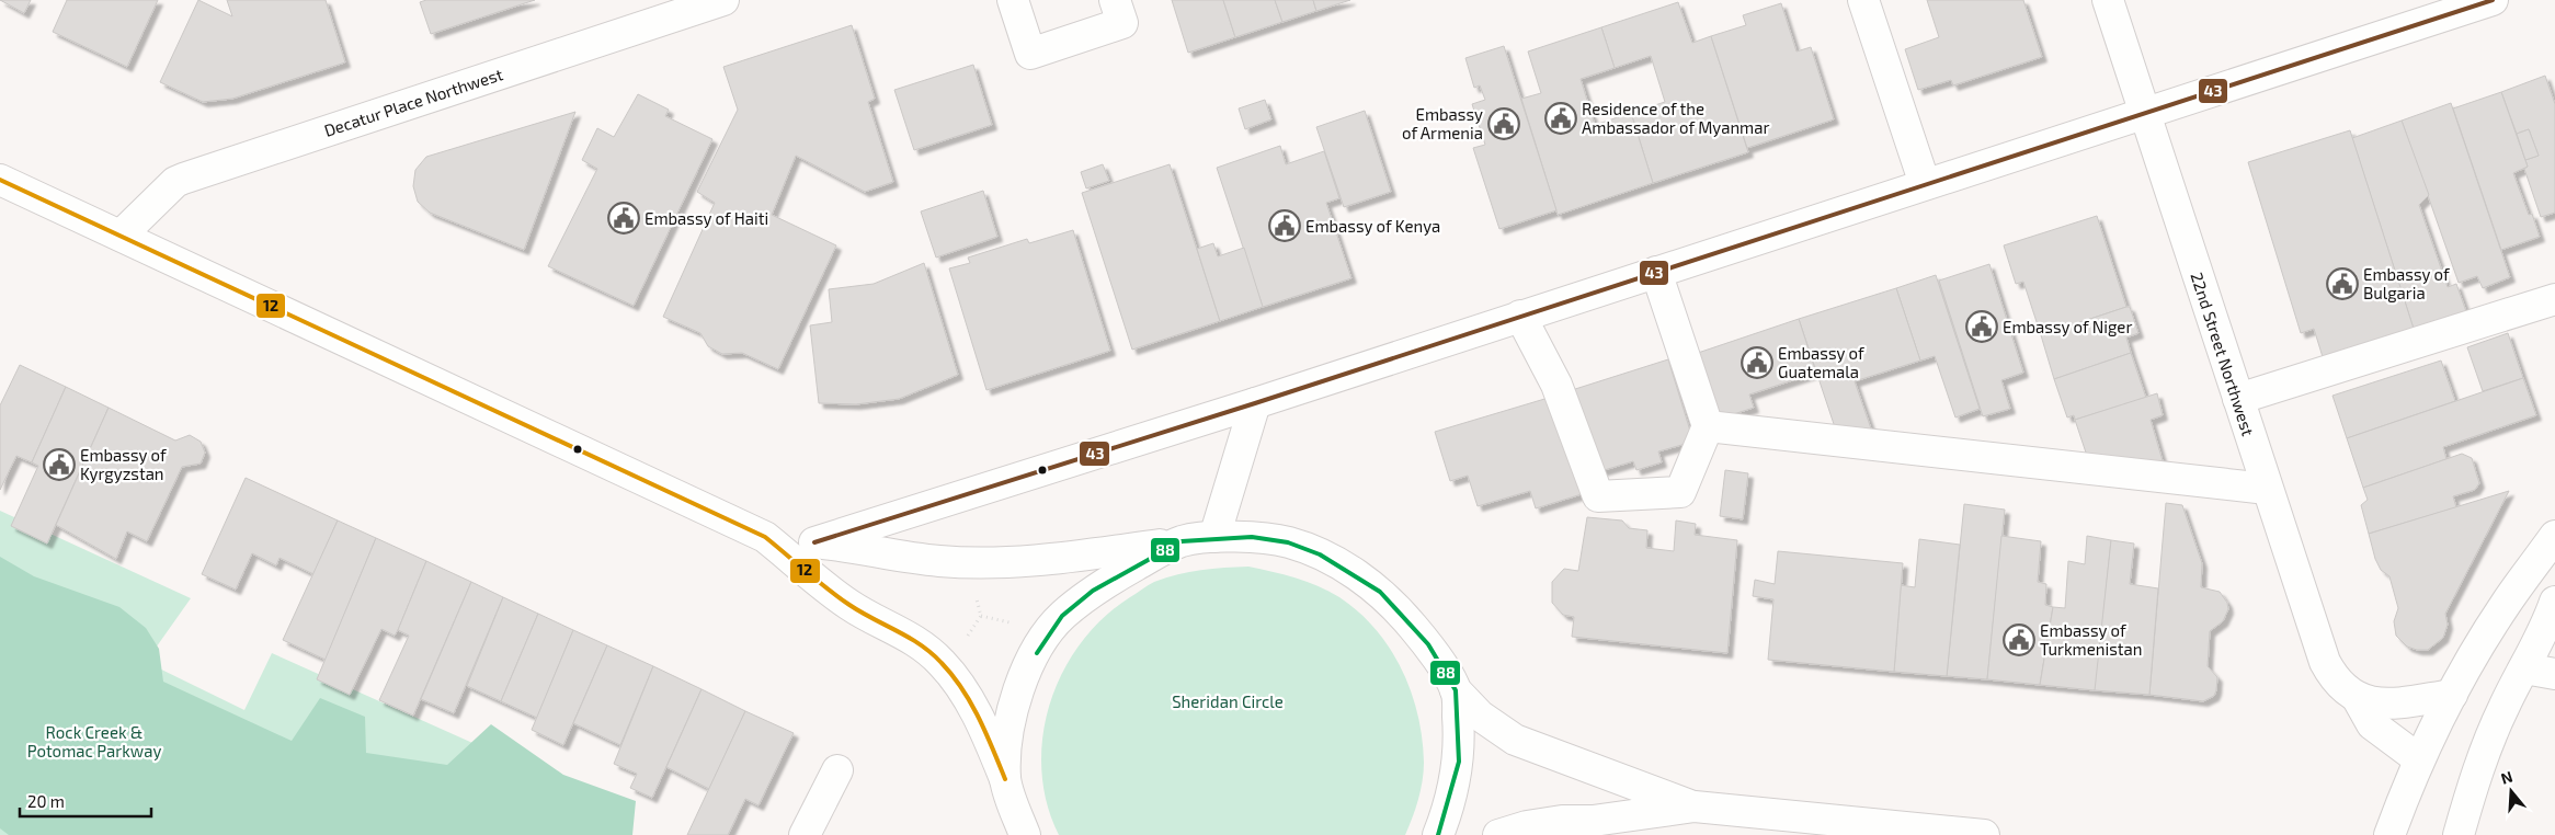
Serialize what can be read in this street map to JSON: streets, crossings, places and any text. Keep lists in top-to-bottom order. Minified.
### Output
{"streets":{"main road":["Decatur Place Northwest","22nd Street Northwest"]},"parks":["Sheridan Circle","Rock Creek & Potomac Parkway"],"places":{"public building":["Residence of the Ambassador of Myanmar","Embassy of Armenia","Embassy of Haiti","Embassy of Kenya","Embassy of Bulgaria","Embassy of Niger","Embassy of Guatemala","Embassy of Kyrgyzstan","Embassy of Turkmenistan"]},"lines":["transit line 43","transit line 12","transit line 88"],"scale_bar":"20 m","north":"top"}
